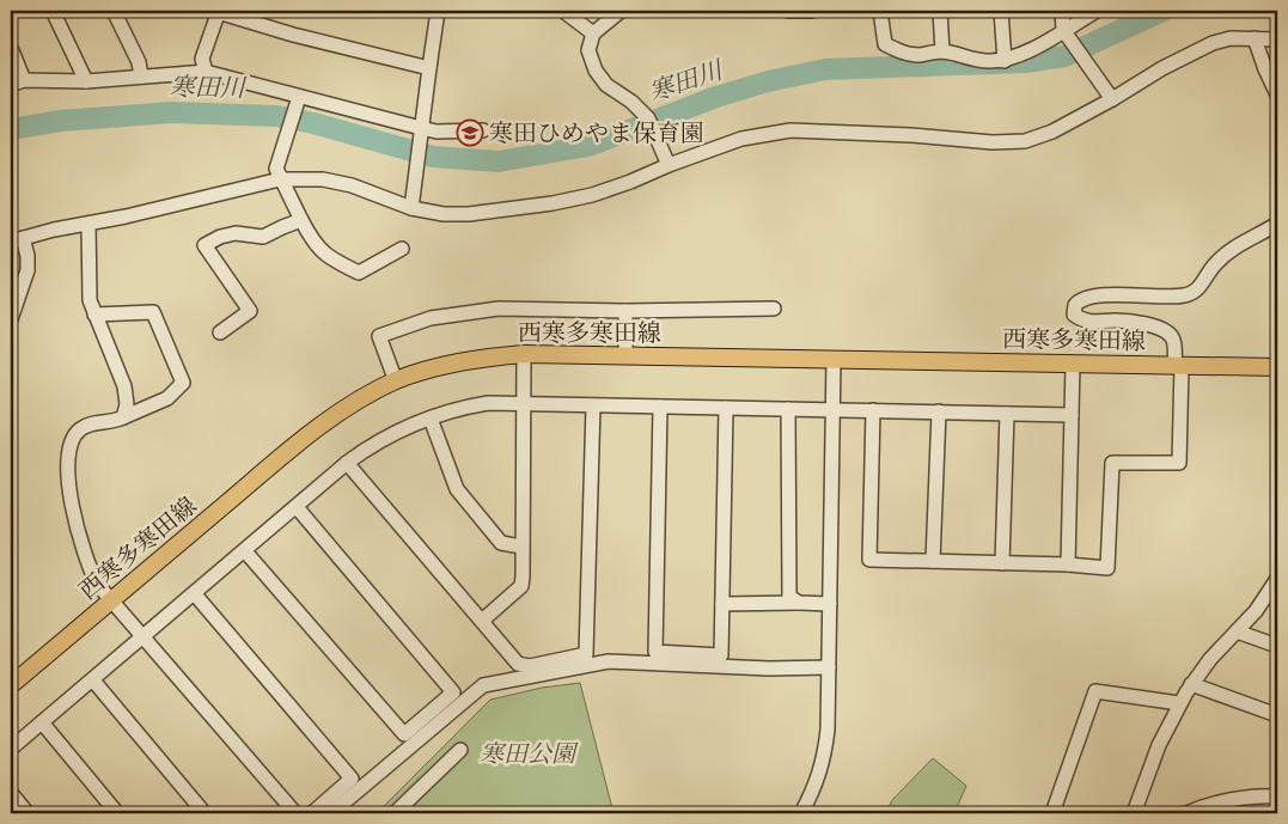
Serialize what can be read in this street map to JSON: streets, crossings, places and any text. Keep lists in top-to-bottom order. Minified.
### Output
{"streets":{"main road":["西寒多寒田線"]},"water":["寒田川"],"parks":["寒田公園"],"places":{"school or university":["寒田ひめやま保育園"]}}
